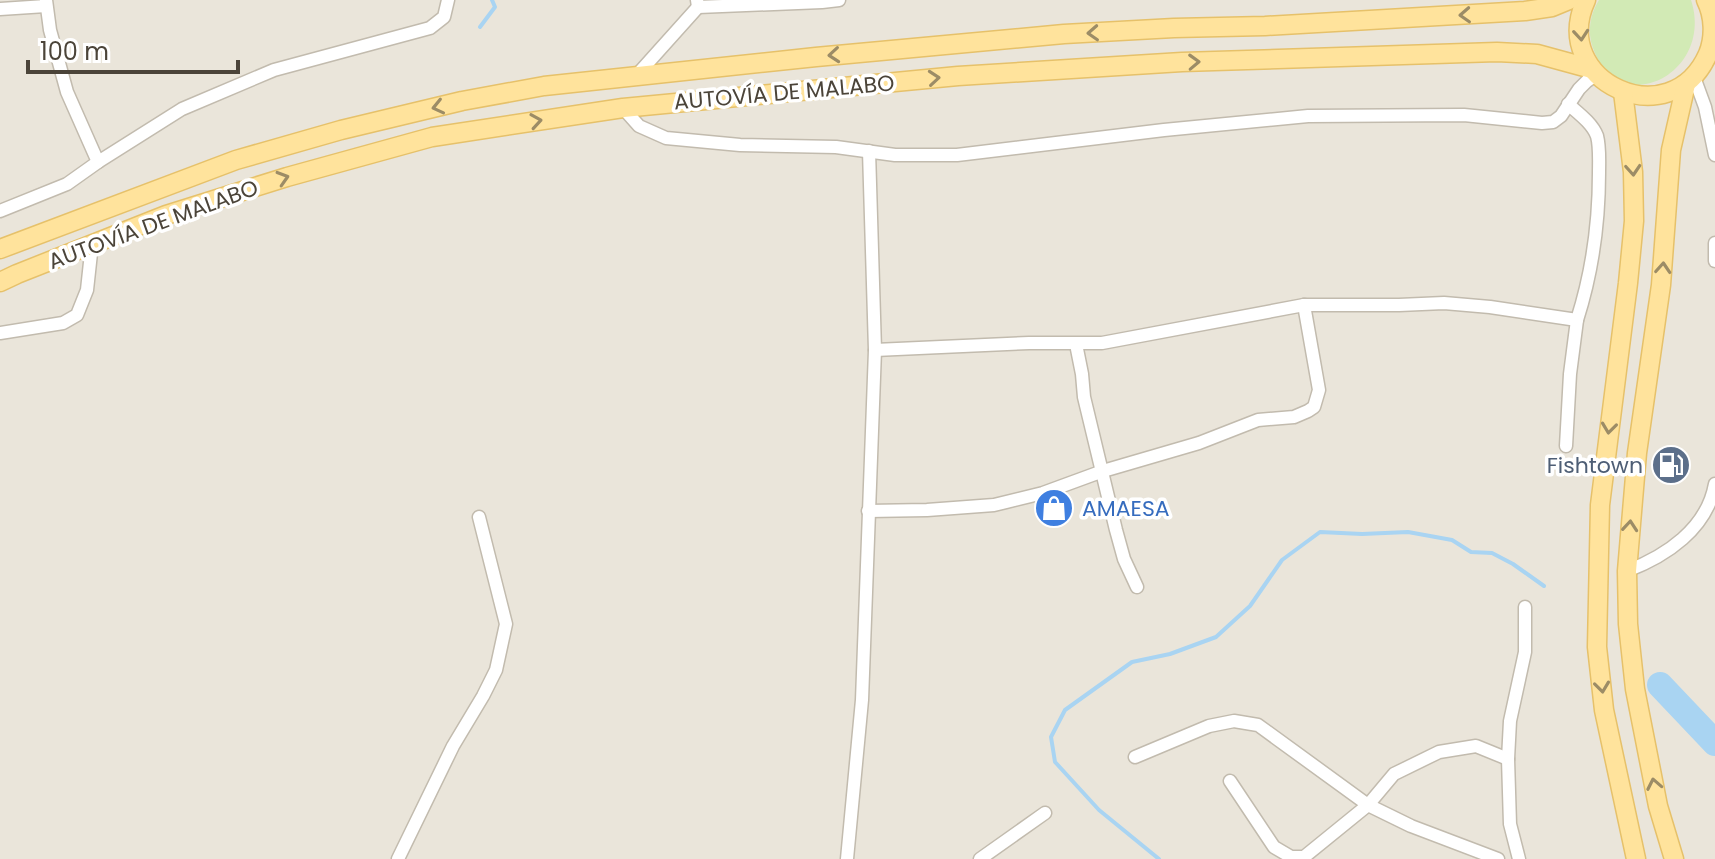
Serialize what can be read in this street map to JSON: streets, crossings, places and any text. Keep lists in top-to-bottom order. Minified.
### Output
{"streets":{"main road":["AUTOVÍA DE MALABO"]},"places":{"fuel station":["Fishtown"],"shop":["AMAESA"]},"scale_bar":"100 m"}
